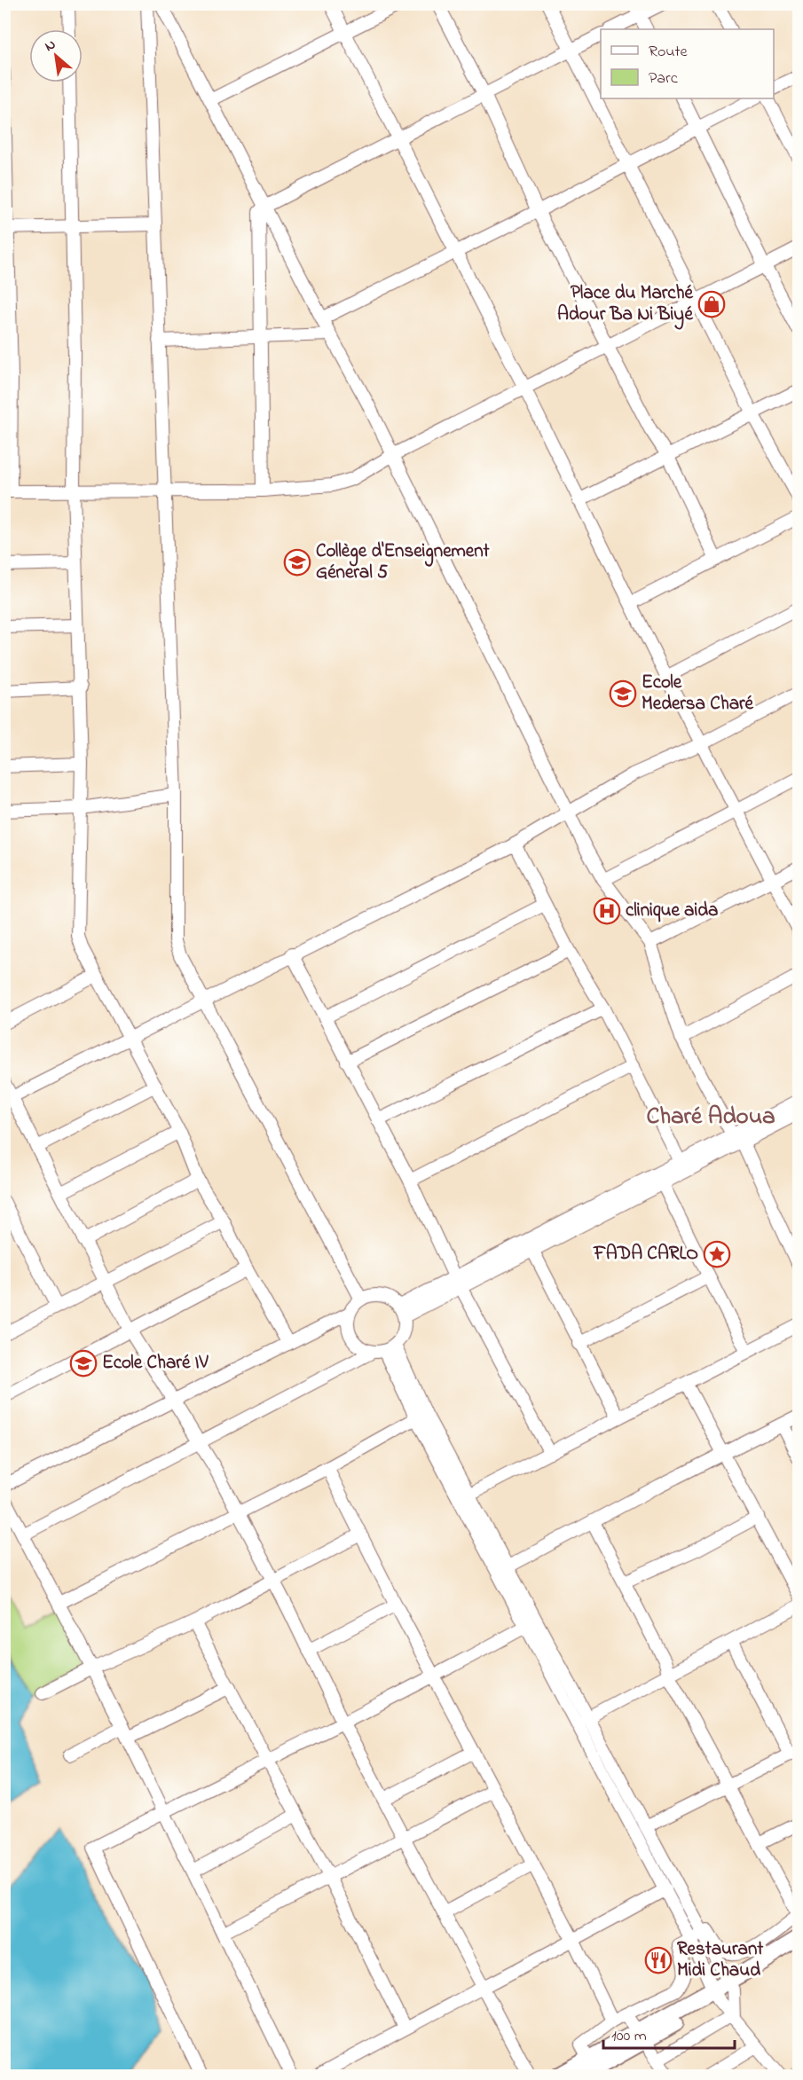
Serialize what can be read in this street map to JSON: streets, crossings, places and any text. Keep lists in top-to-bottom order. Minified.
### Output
{"districts":["Charé Adoua"],"places":{"shop":["Place du Marché Adour Ba Ni Biyé"],"school or university":["Collège d'Enseignement Géneral 5","Ecole Medersa Charé","Ecole Charé IV"],"hospital":["clinique aida"],"place":["FADA CARLO"],"restaurant":["Restaurant Midi Chaud"]},"legend":["Route","Parc"],"scale_bar":"100 m","north":"top left"}
